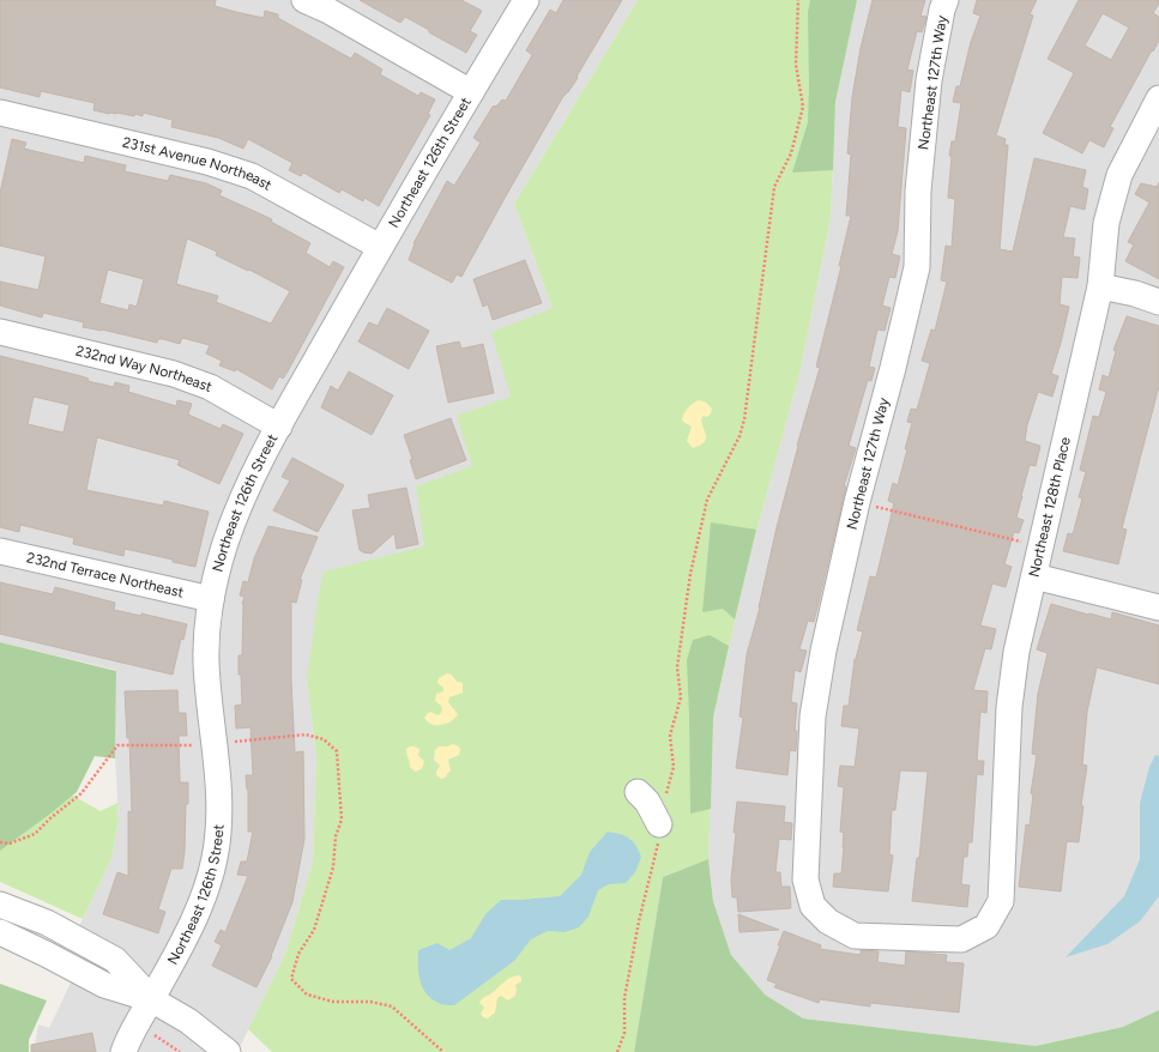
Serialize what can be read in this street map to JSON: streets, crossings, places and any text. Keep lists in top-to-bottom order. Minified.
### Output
{"streets":{"street":["Northeast 127th Way","Northeast 126th Street","231st Avenue Northeast","232nd Way Northeast","Northeast 128th Place","232nd Terrace Northeast"]},"crossings":[["Northeast 127th Way","Northeast 128th Place"],["Northeast 126th Street","231st Avenue Northeast"],["Northeast 126th Street","232nd Way Northeast"],["Northeast 126th Street","232nd Terrace Northeast"]]}
